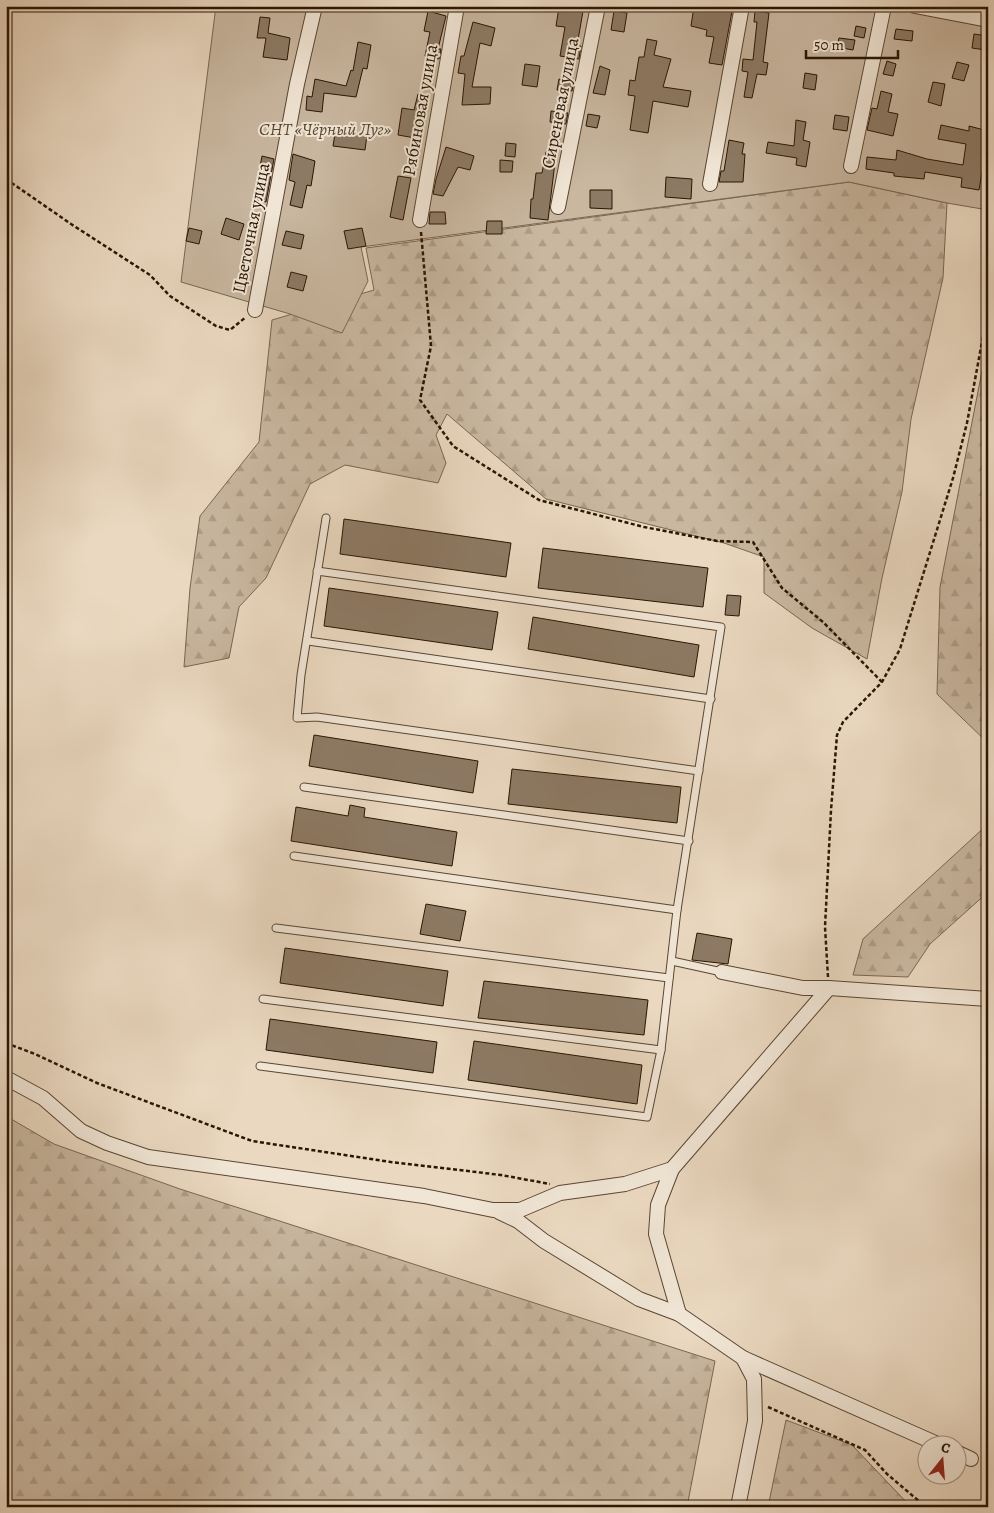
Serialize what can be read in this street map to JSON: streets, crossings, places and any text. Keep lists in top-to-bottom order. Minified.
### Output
{"streets":{"street":["Сиреневая улица","Рябиновая улица","Цветочная улица"]},"parks":["СНТ «Чёрный Луг»"],"scale_bar":"50 m","north":"top"}
